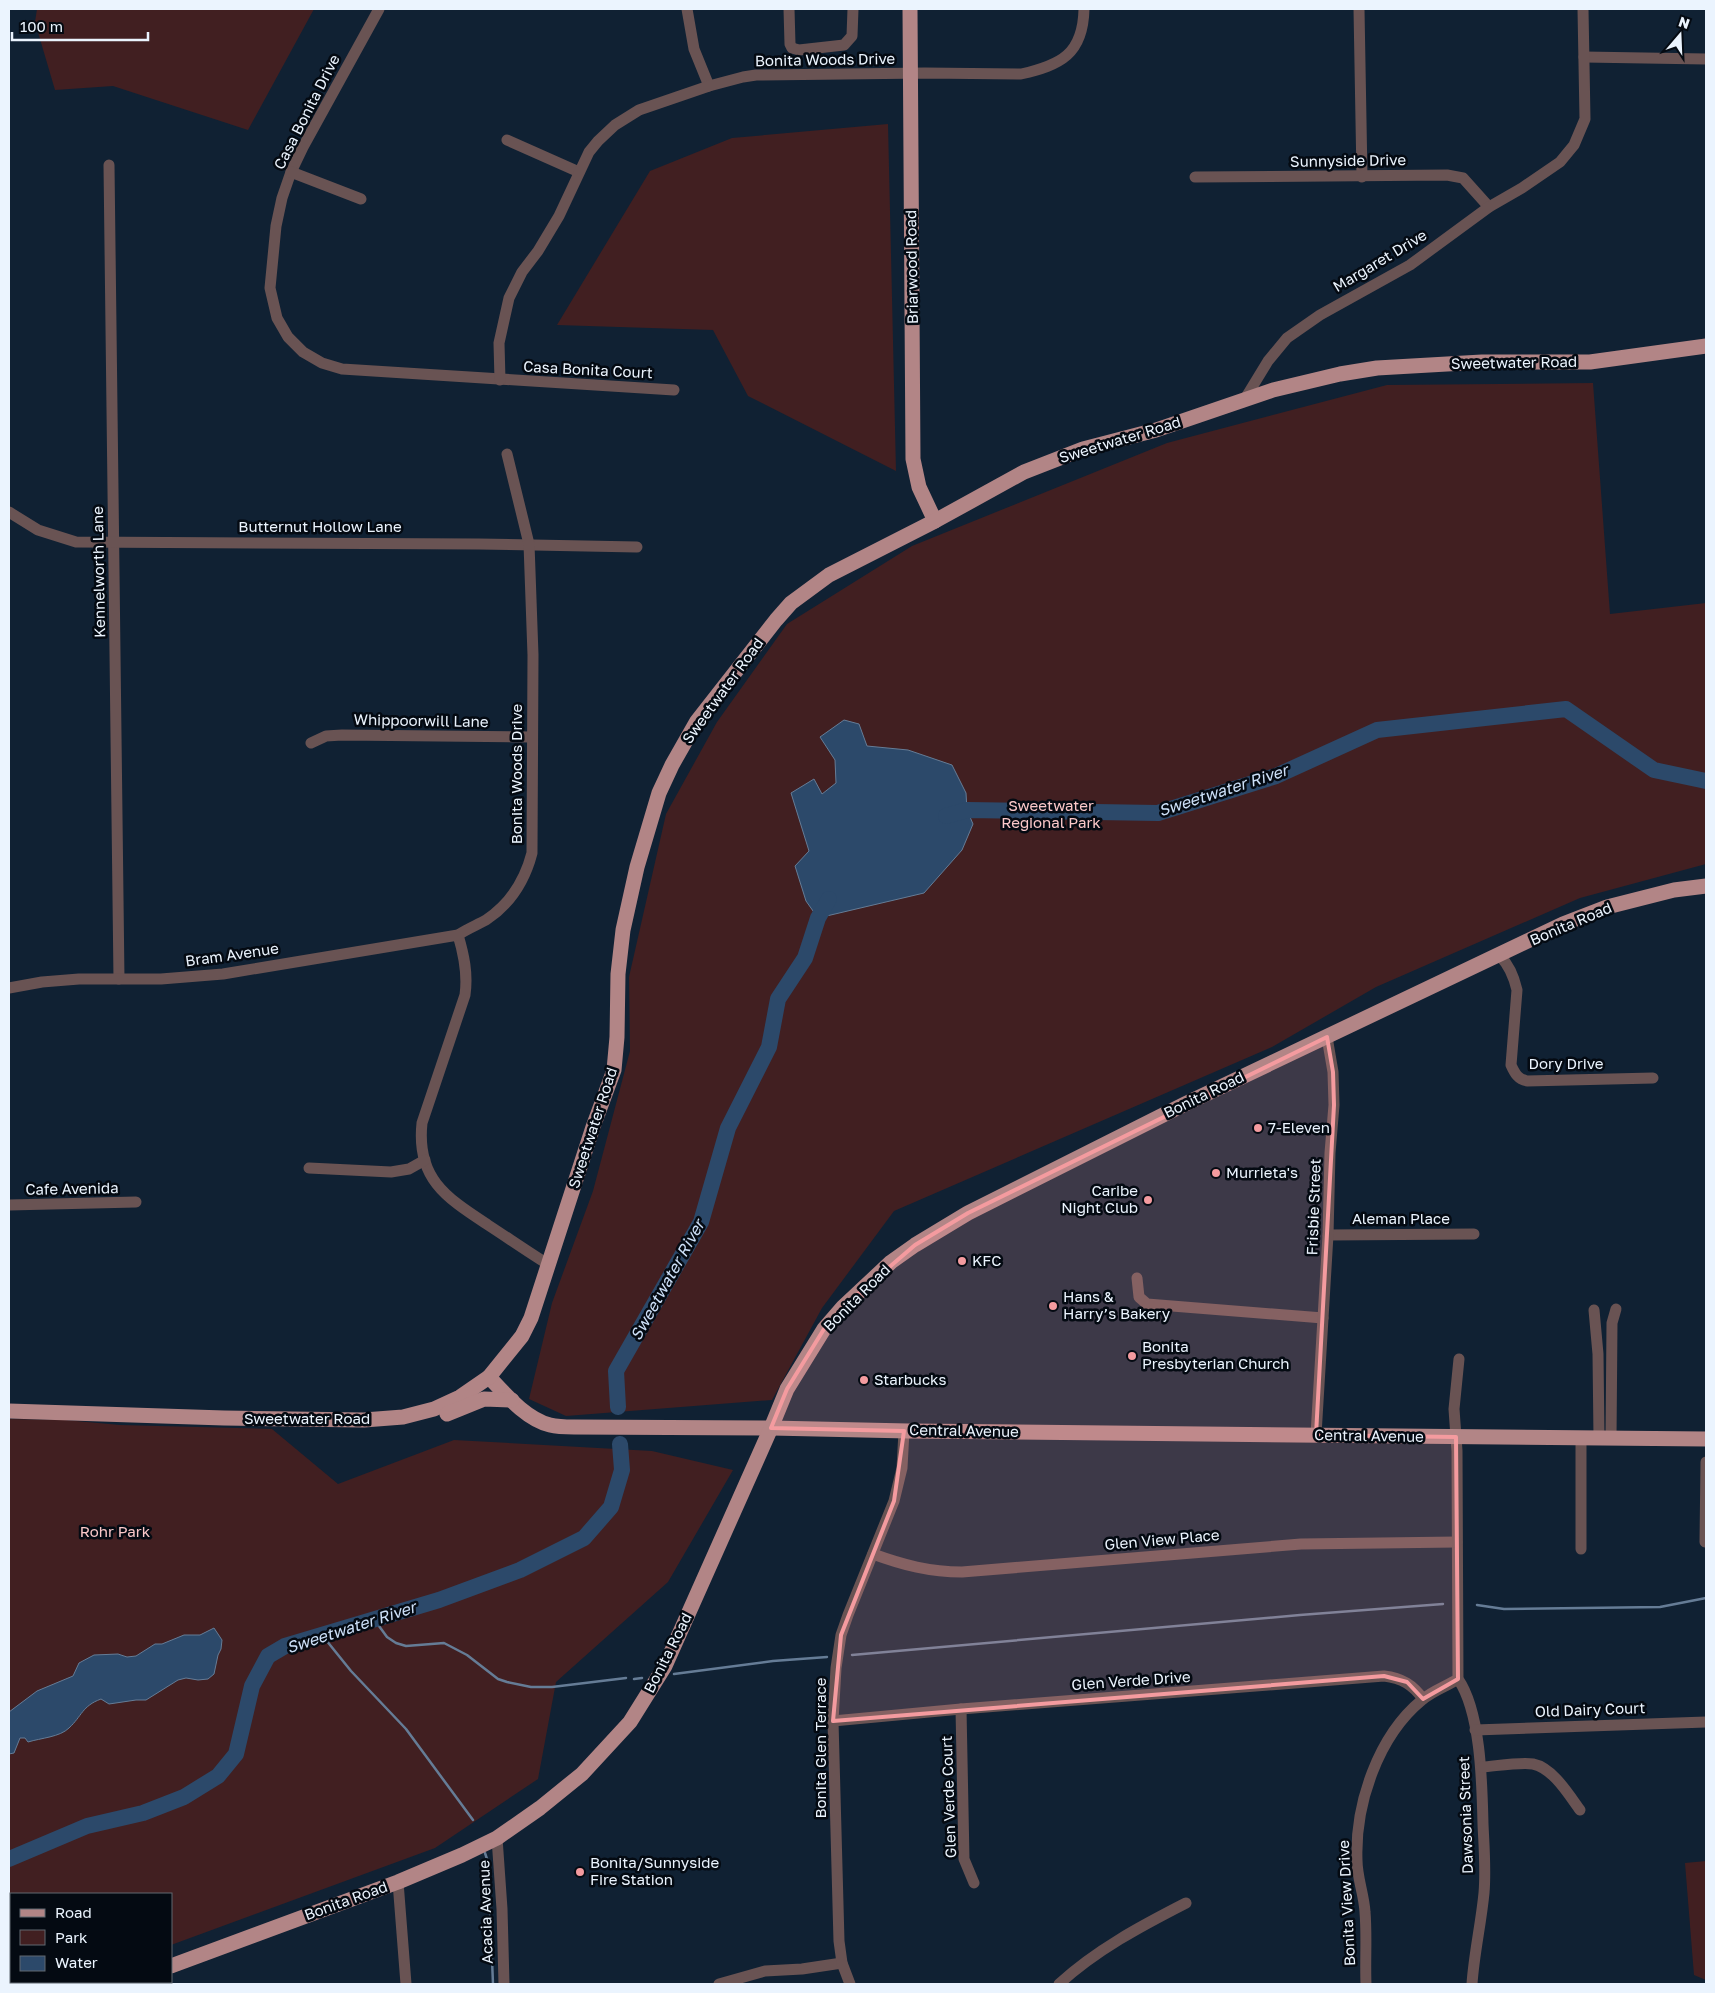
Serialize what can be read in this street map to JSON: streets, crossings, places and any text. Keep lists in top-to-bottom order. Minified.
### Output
{"streets":{"main road":["Briarwood Road","Sweetwater Road","Bonita Road","Central Avenue"],"street":["Bonita Woods Drive","Casa Bonita Drive","Sunnyside Drive","Margaret Drive","Casa Bonita Court","Butternut Hollow Lane","Kennelworth Lane","Whippoorwill Lane","Bram Avenue","Dory Drive","Cafe Avenida","Frisbie Street","Aleman Place","Glen View Place","Glen Verde Drive","Old Dairy Court","Bonita Glen Terrace","Glen Verde Court","Dawsonia Street","Bonita View Drive","Acacia Avenue"]},"crossings":[["Bonita Woods Drive","Casa Bonita Drive"],["Bonita Woods Drive","Briarwood Road"],["Bonita Woods Drive","Casa Bonita Court"],["Bonita Woods Drive","Butternut Hollow Lane"],["Bonita Woods Drive","Whippoorwill Lane"],["Bonita Woods Drive","Bram Avenue"],["Casa Bonita Drive","Casa Bonita Court"],["Sunnyside Drive","Margaret Drive"],["Margaret Drive","Sweetwater Road"],["Briarwood Road","Sweetwater Road"],["Sweetwater Road","Central Avenue"],["Butternut Hollow Lane","Kennelworth Lane"],["Kennelworth Lane","Bram Avenue"],["Bonita Road","Dory Drive"],["Bonita Road","Frisbie Street"],["Bonita Road","Central Avenue"],["Bonita Road","Acacia Avenue"],["Frisbie Street","Aleman Place"],["Frisbie Street","Central Avenue"],["Central Avenue","Bonita Glen Terrace"],["Central Avenue","Dawsonia Street"],["Glen View Place","Bonita Glen Terrace"],["Glen View Place","Dawsonia Street"],["Glen Verde Drive","Bonita Glen Terrace"],["Glen Verde Drive","Glen Verde Court"],["Glen Verde Drive","Bonita View Drive"],["Old Dairy Court","Dawsonia Street"],["Dawsonia Street","Bonita View Drive"]],"water":["Sweetwater River"],"parks":["Sweetwater Regional Park","Rohr Park"],"places":["7-Eleven","Murrieta's","Caribe Night Club","KFC","Hans & Harry’s Bakery","Bonita Presbyterian Church","Starbucks","Bonita/Sunnyside Fire Station"],"legend":["Road","Park","Water"],"scale_bar":"100 m","north":"top"}
